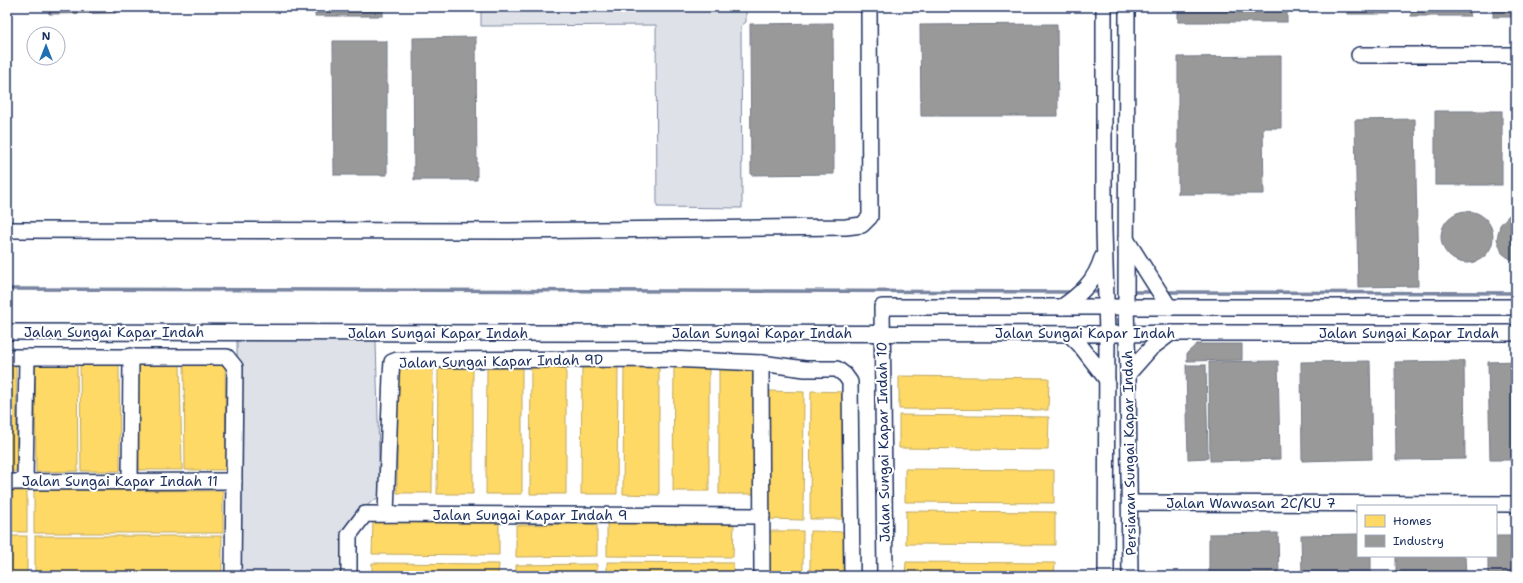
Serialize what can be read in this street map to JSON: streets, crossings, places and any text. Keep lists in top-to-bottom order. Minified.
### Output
{"streets":{"street":["Jalan Sungai Kapar Indah","Jalan Sungai Kapar Indah 9D","Jalan Sungai Kapar Indah 10","Persiaran Sungai Kapar Indah","Jalan Sungai Kapar Indah 11","Jalan Wawasan 2C/KU 7","Jalan Sungai Kapar Indah 9"]},"crossings":[["Jalan Sungai Kapar Indah","Jalan Sungai Kapar Indah 10"],["Jalan Sungai Kapar Indah","Persiaran Sungai Kapar Indah"],["Jalan Sungai Kapar Indah 9D","Jalan Sungai Kapar Indah 9"],["Persiaran Sungai Kapar Indah","Jalan Wawasan 2C/KU 7"]],"legend":["Homes","Industry"],"north":"top"}
